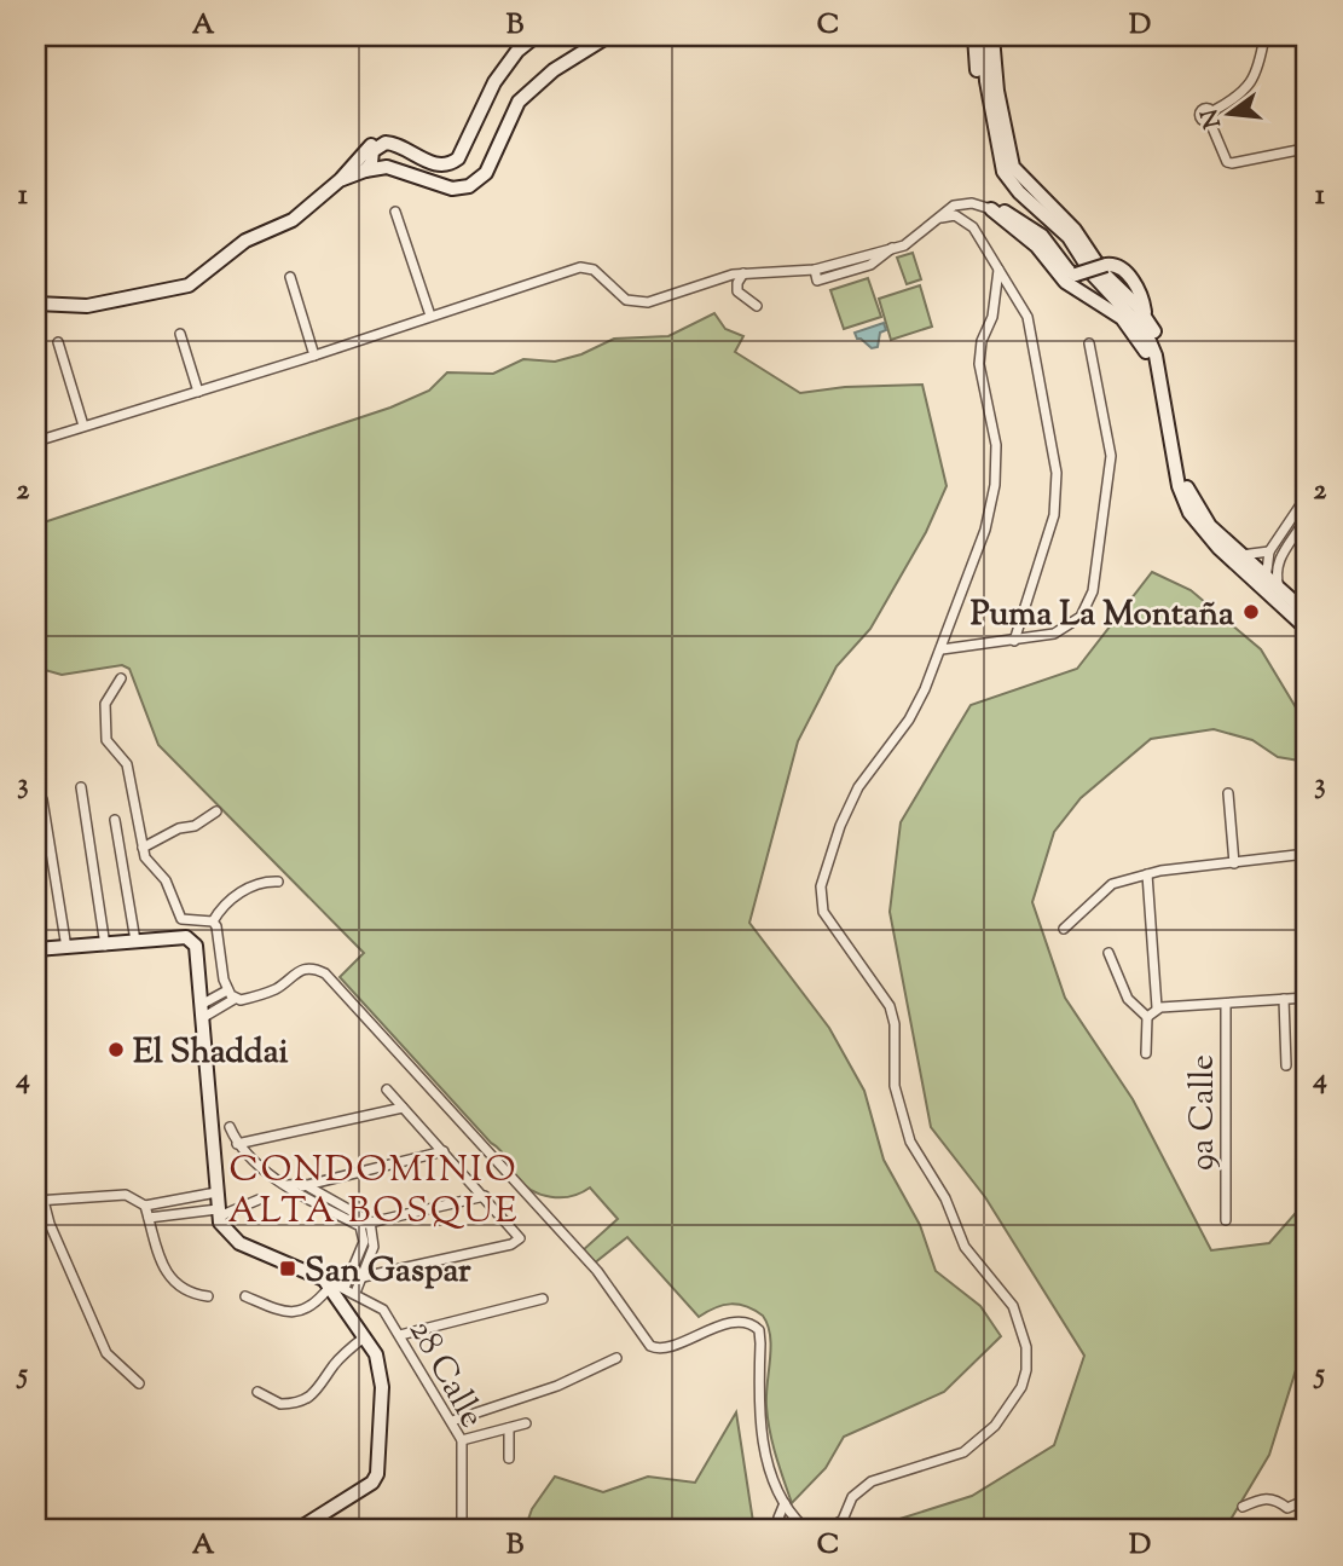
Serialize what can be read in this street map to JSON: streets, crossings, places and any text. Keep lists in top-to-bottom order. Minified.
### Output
{"streets":{"street":["9a Calle","28 Calle"]},"districts":["CONDOMINIO ALTA BOSQUE"],"places":{"other":["Puma La Montaña","El Shaddai"],"transit":["San Gaspar"]},"north":"left","grid":{"columns":["A","B","C","D"],"rows":["1","2","3","4","5"]}}
